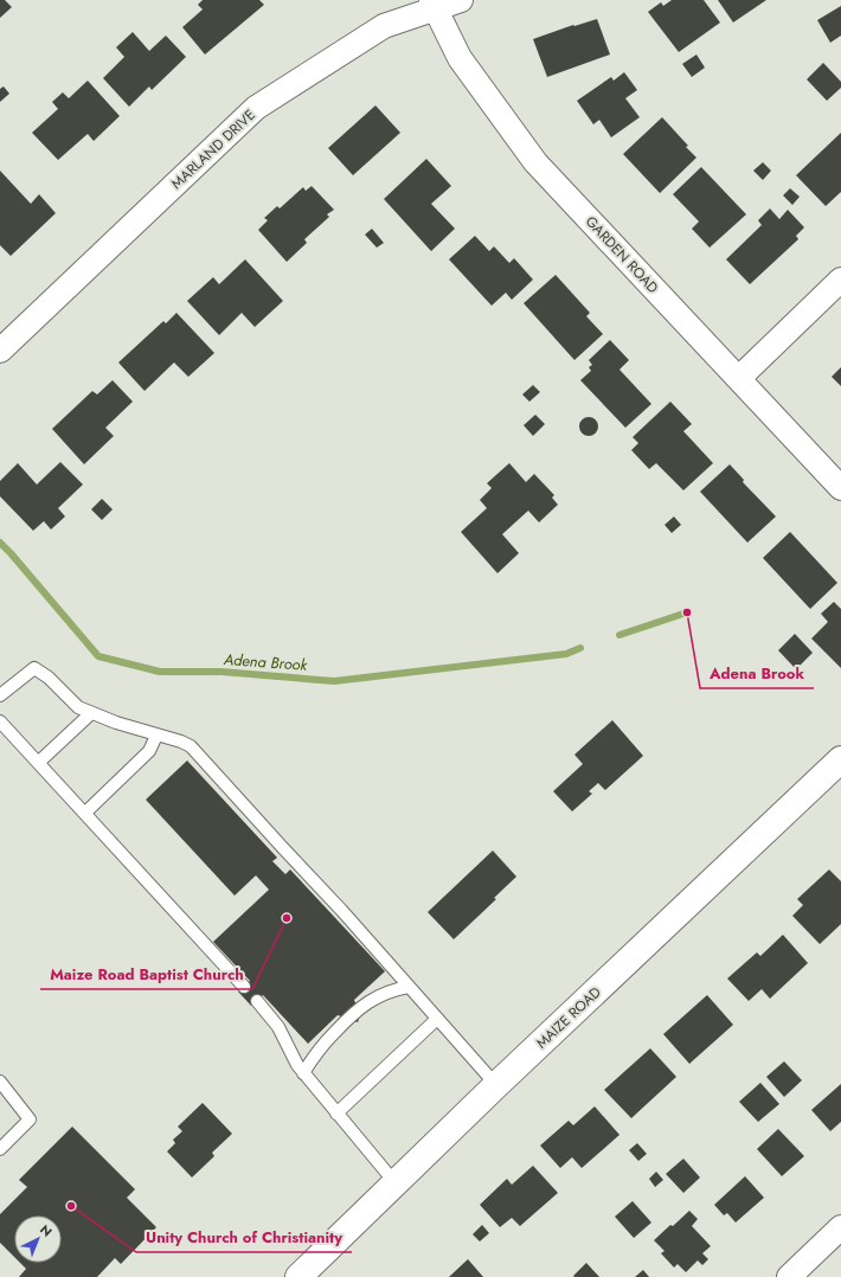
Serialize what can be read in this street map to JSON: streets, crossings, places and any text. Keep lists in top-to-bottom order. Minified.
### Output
{"streets":{"street":["MARLAND DRIVE","GARDEN ROAD","MAIZE ROAD"]},"crossings":[["MARLAND DRIVE","GARDEN ROAD"]],"water":["Adena Brook"],"places":["Adena Brook","Maize Road Baptist Church","Unity Church of Christianity"],"north":"top right"}
